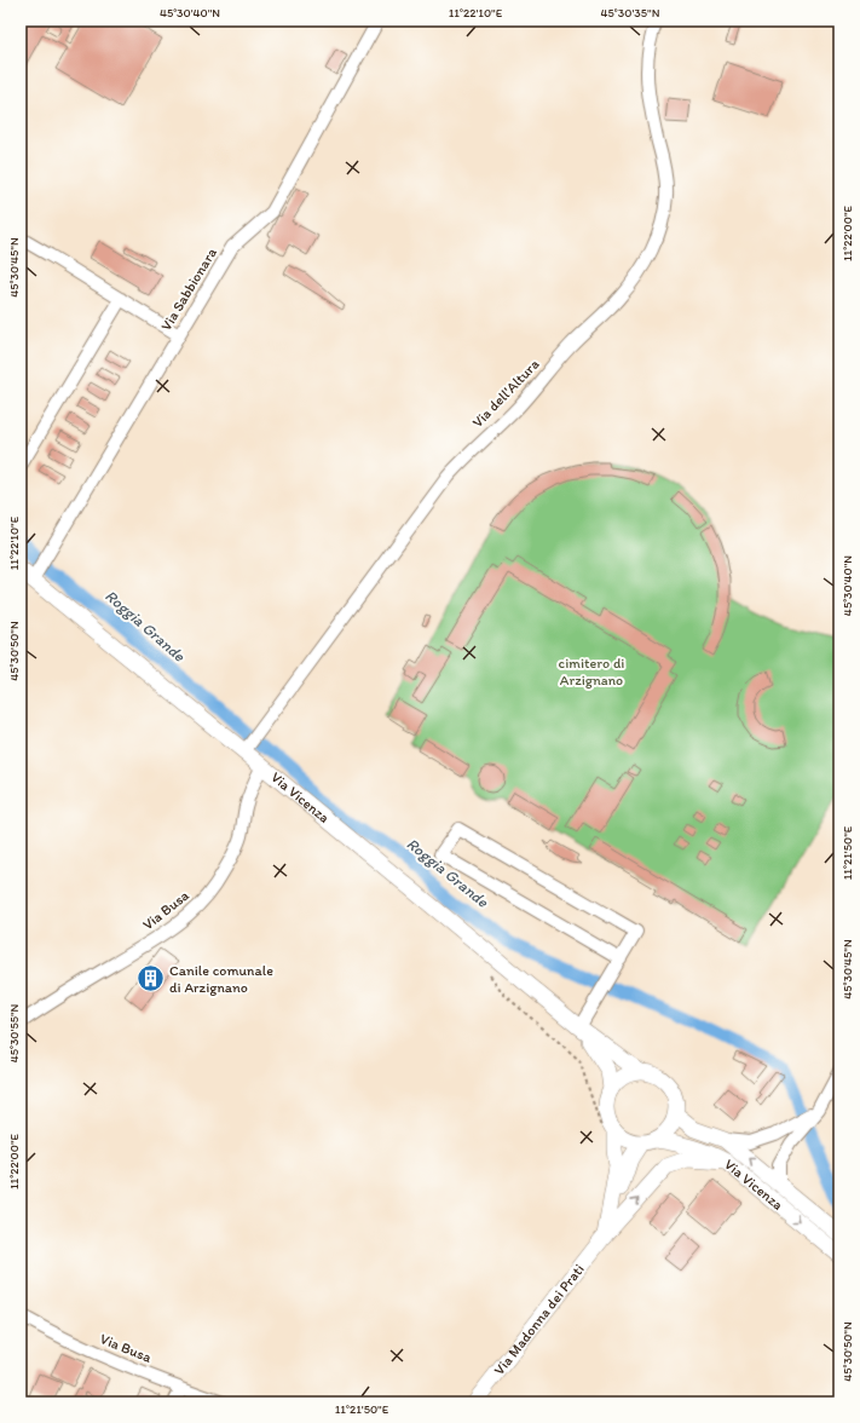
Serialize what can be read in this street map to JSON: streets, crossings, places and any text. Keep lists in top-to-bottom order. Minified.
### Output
{"streets":{"main road":["Via Vicenza","Via Madonna dei Prati"],"street":["Via Sabbionara","Via dell'Altura","Via Busa"]},"crossings":[["Via Sabbionara","Via Vicenza"],["Via dell'Altura","Via Vicenza"],["Via Vicenza","Via Busa"],["Via Vicenza","Via Madonna dei Prati"]],"water":["Roggia Grande"],"parks":["cimitero di Arzignano"],"places":{"building":["Canile comunale di Arzignano"]},"coordinates":["45°30'40\"N","11°22'10\"E","45°30'35\"N","11°22'00\"E","45°30'45\"N","45°30'50\"N","11°21'50\"E","45°30'55\"N"]}
